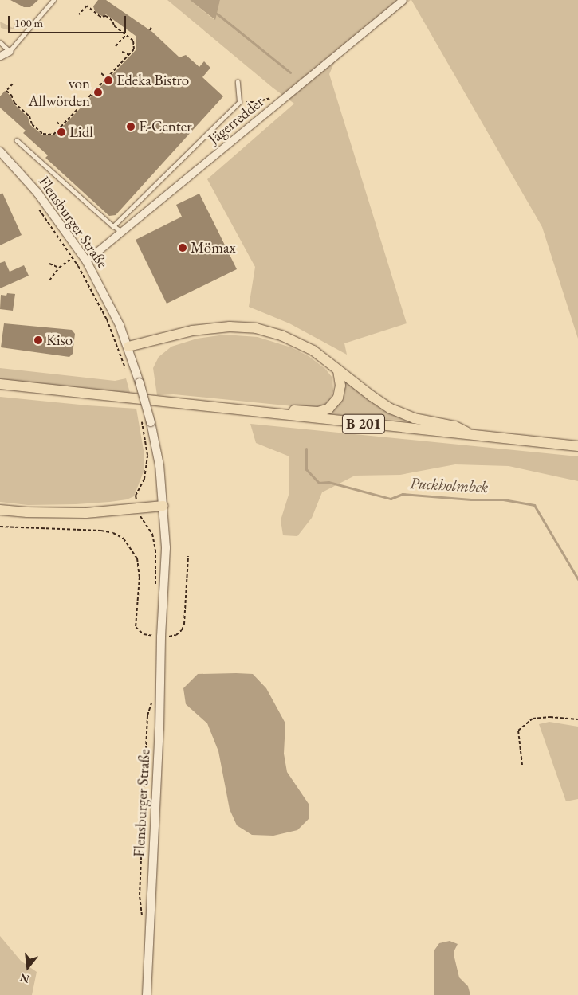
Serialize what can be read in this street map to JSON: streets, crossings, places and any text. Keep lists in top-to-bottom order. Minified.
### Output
{"streets":{"main road":["B 201"],"street":["Jägerredder","Flensburger Straße"]},"crossings":[["Jägerredder","Flensburger Straße"]],"water":["Puckholmbek"],"places":["Edeka Bistro","von Allwörden","E-Center","Lidl","Mömax","Kiso"],"scale_bar":"100 m","north":"bottom"}
